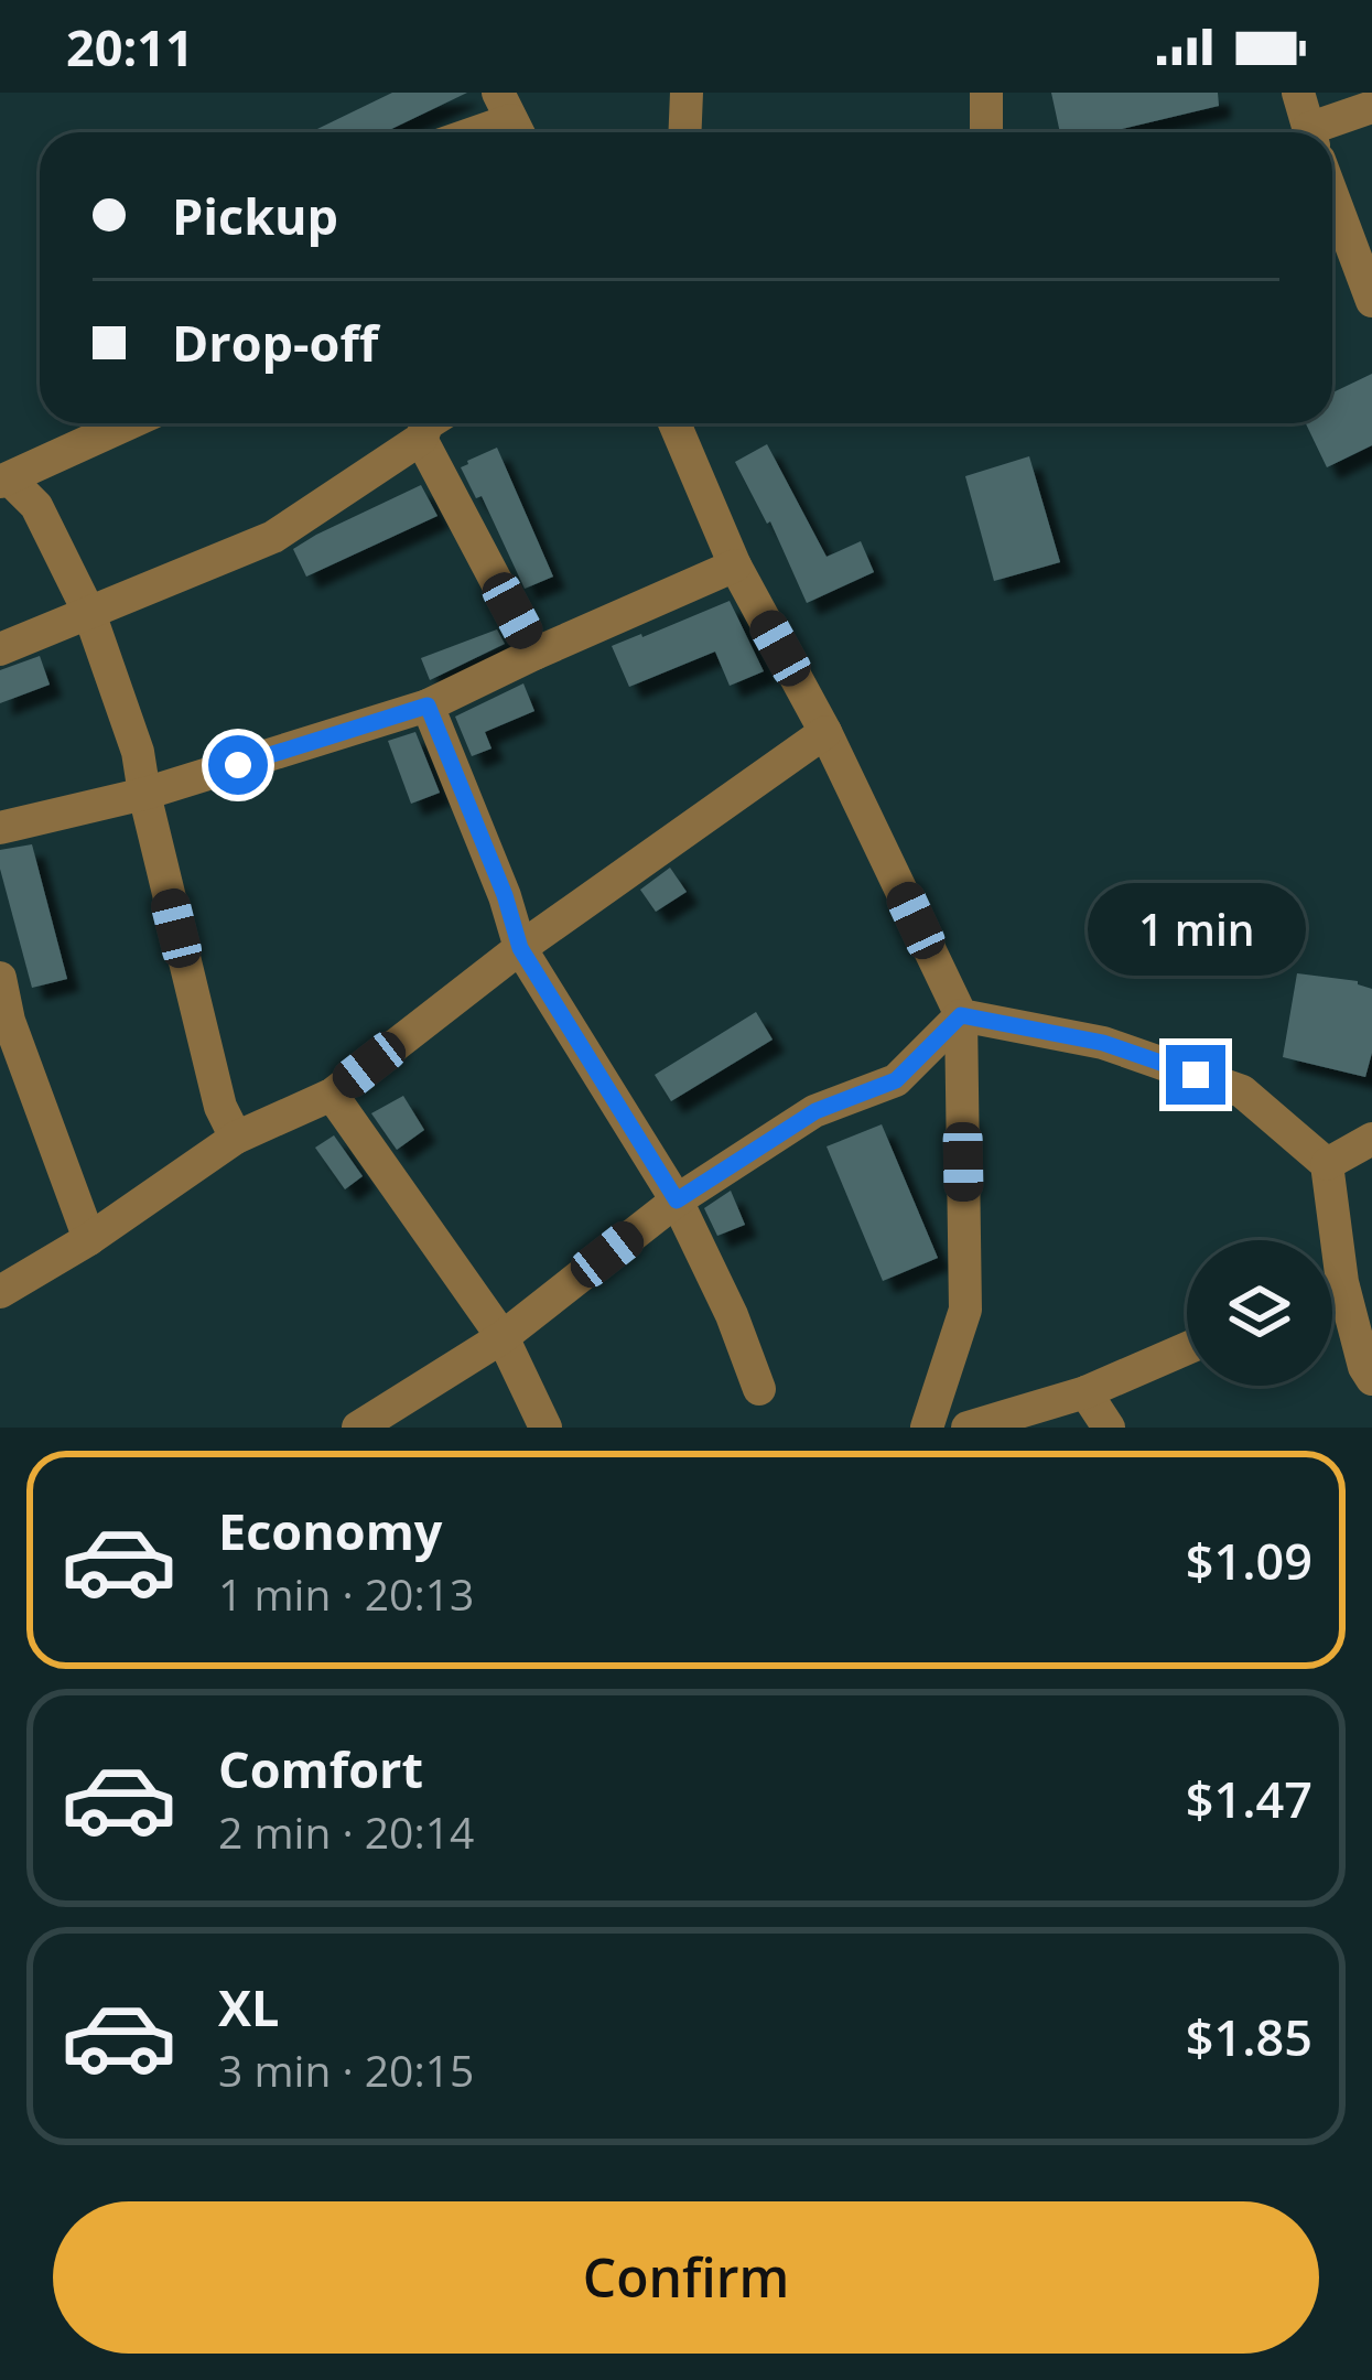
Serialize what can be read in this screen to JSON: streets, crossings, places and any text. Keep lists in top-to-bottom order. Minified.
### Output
{"page":{"status":"20:11","banner":["Pickup","Drop-off"],"bubble":"1 min","list":[{"name":"Economy","note":"1 min · 20:13","value":"$1.09"},{"name":"Comfort","note":"2 min · 20:14","value":"$1.47"},{"name":"XL","note":"3 min · 20:15","value":"$1.85"}],"buttons":"Confirm"}}
